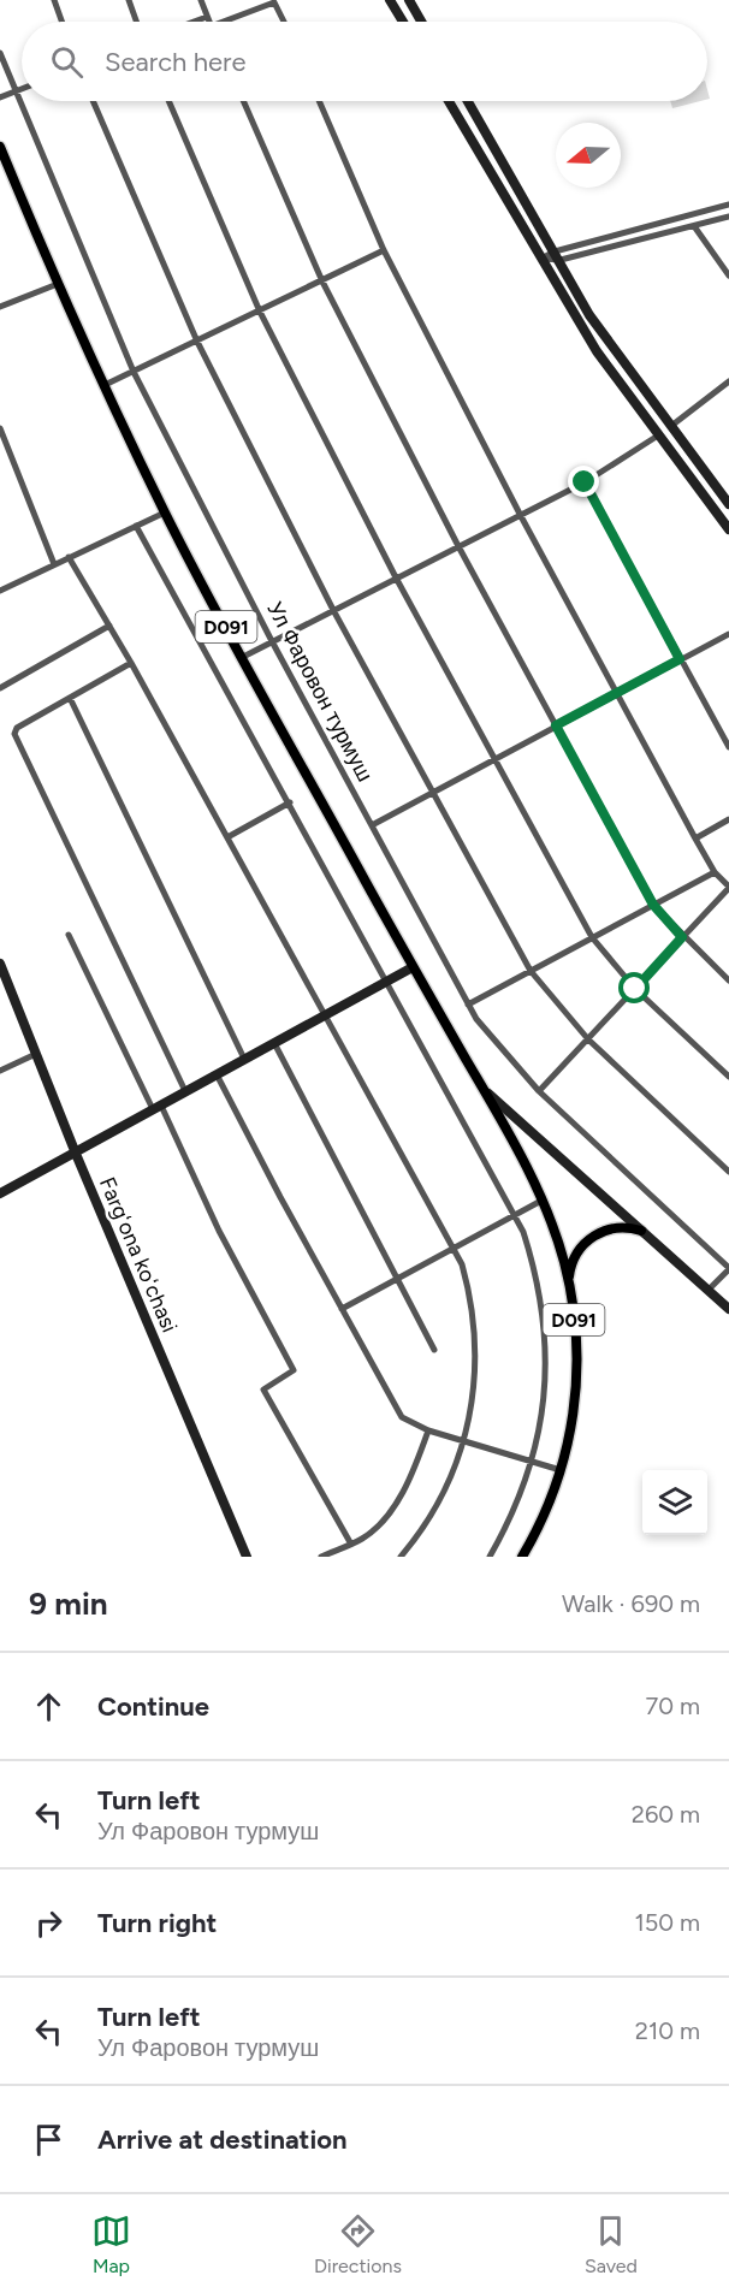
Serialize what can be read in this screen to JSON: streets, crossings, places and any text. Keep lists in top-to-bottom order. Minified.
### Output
{"streets":{"main road":["D091"],"street":["Ул Фаровон турмуш","Fargʻona koʻchasi"]},"north":"left","page":{"search":"Search here","heading":["9 min","Walk · 690 m"],"list":[["Continue","70 m"],["Turn left","Ул Фаровон турмуш","260 m"],["Turn right","150 m"],["Turn left","Ул Фаровон турмуш","210 m"],"Arrive at destination"],"nav":["Map","Directions","Saved"]}}
